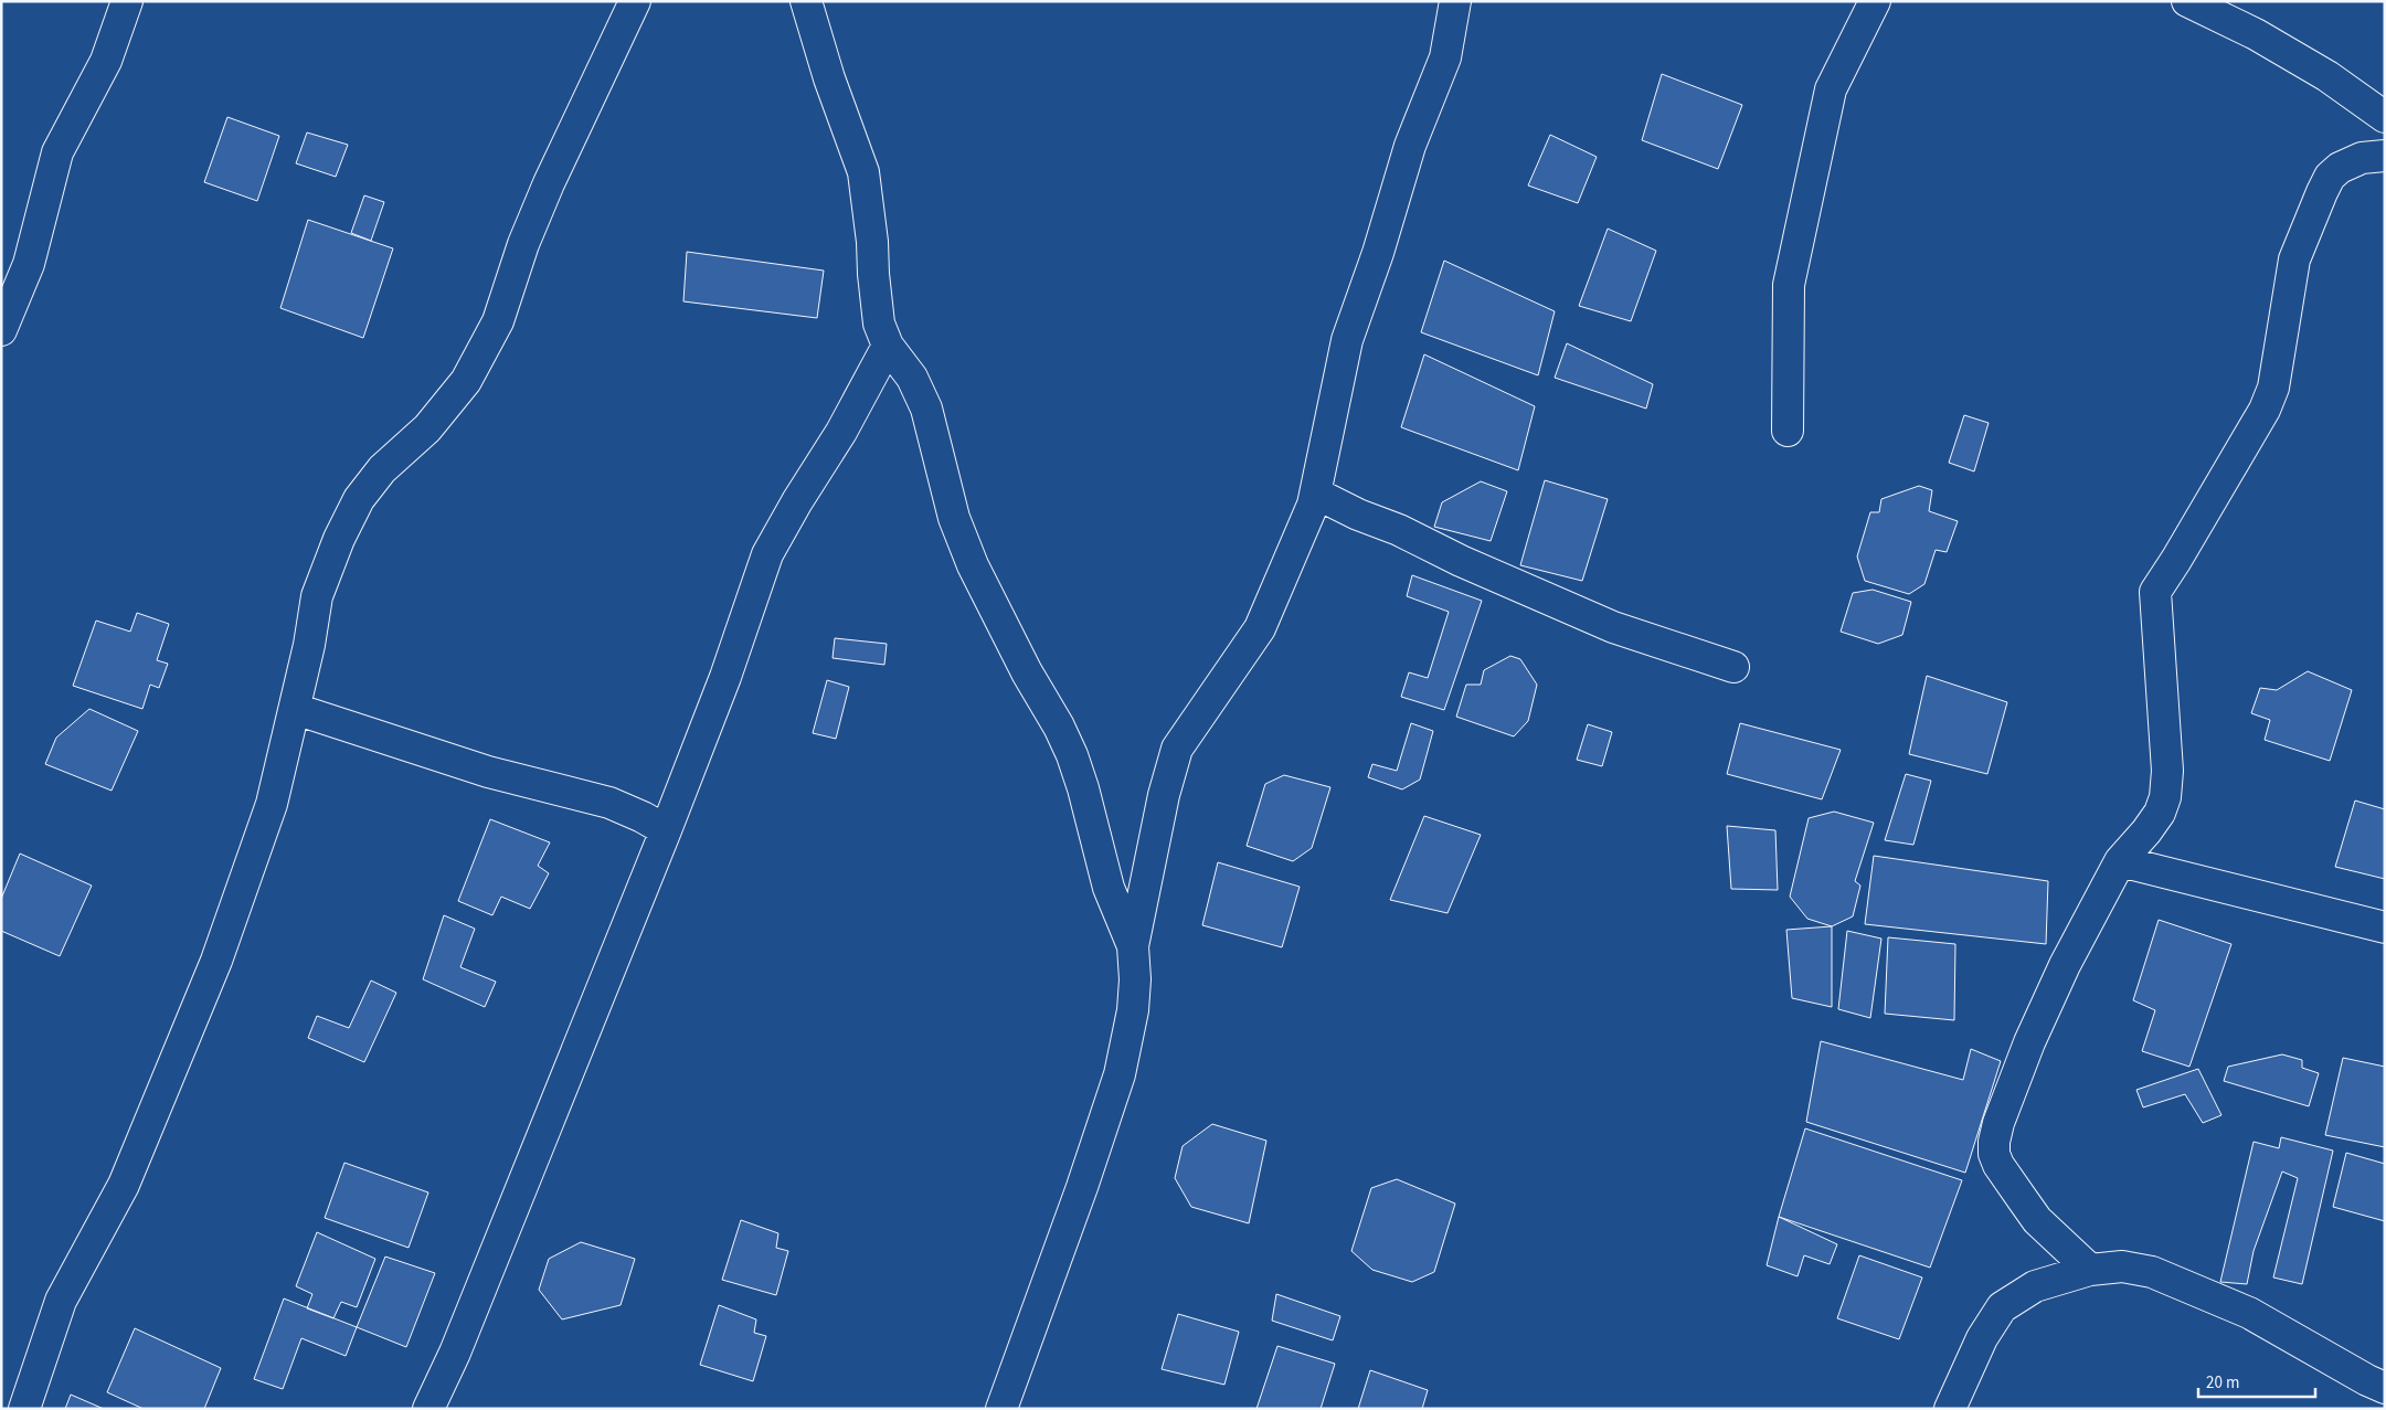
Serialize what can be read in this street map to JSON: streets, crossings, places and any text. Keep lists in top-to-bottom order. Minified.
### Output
{"scale_bar":"20 m"}
